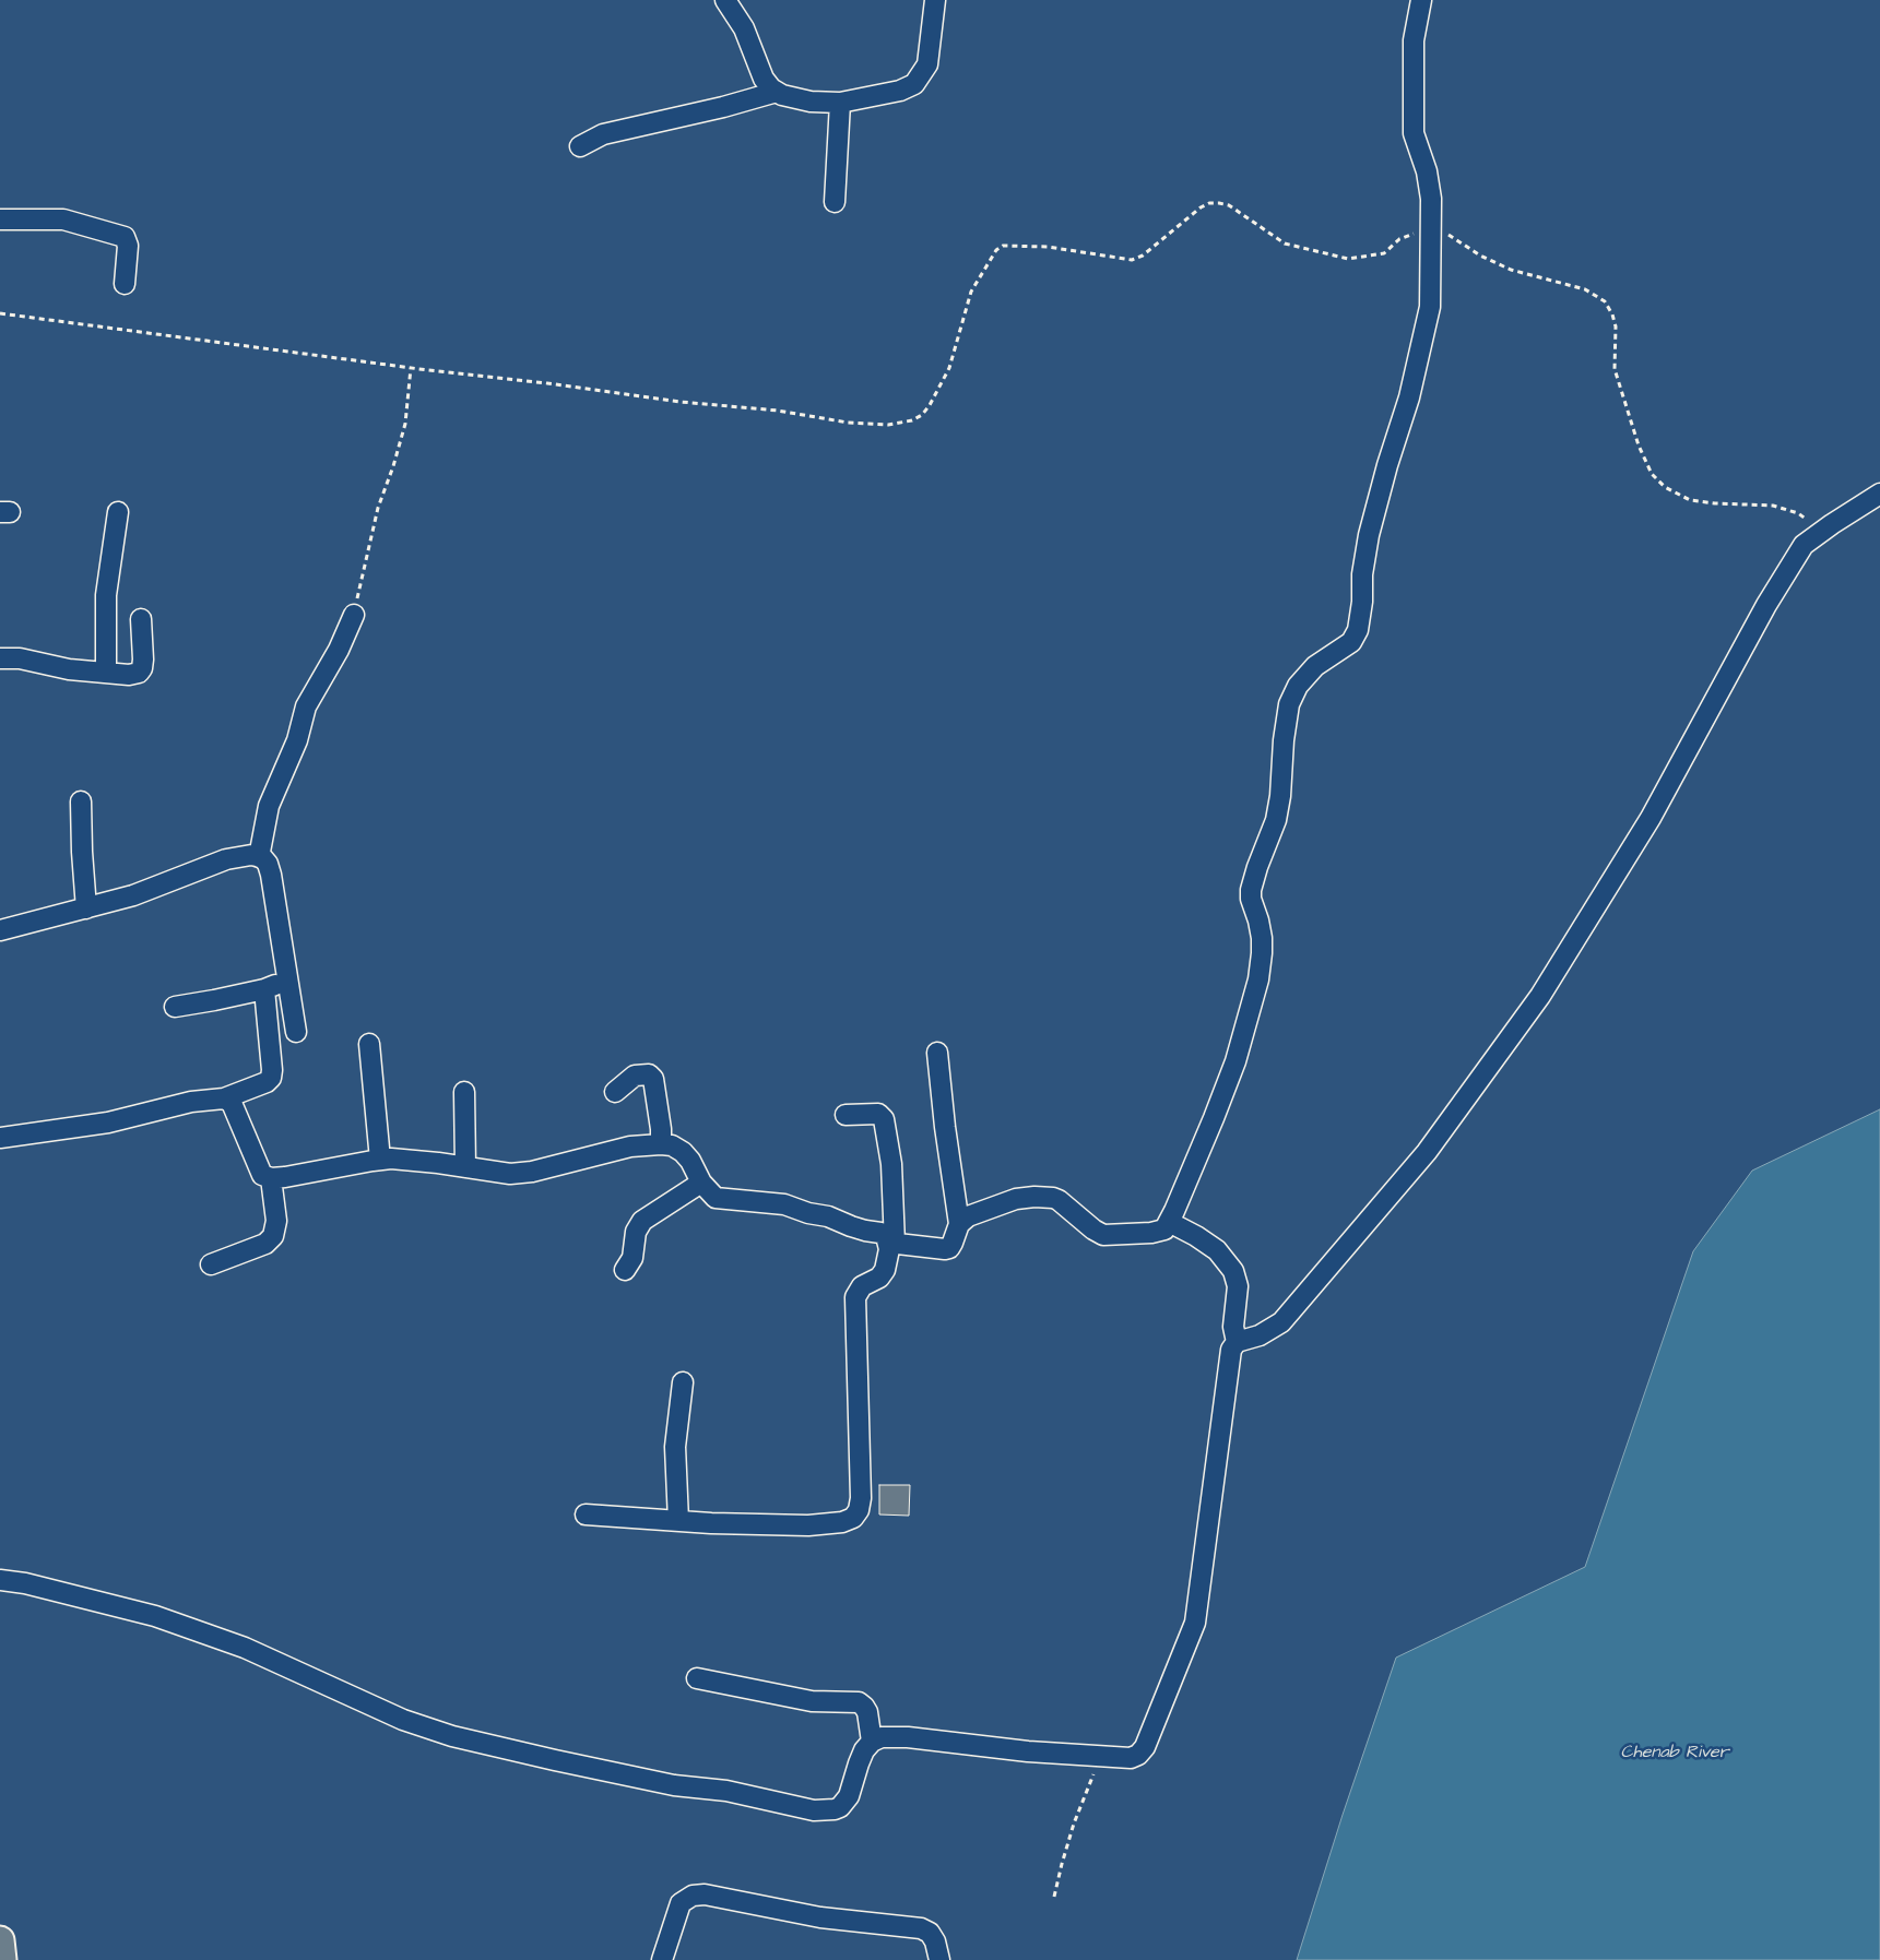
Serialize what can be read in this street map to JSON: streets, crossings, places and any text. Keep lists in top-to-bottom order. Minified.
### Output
{"water":["Chenab River"]}
